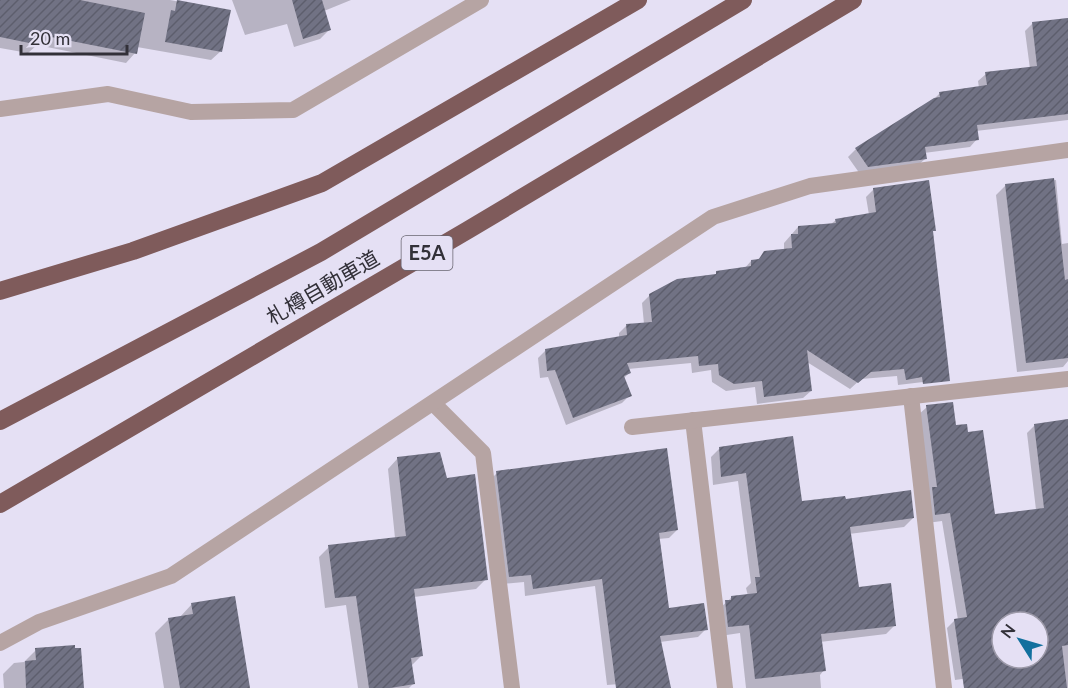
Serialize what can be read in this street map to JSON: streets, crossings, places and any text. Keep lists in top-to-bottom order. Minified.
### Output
{"streets":{"highway":["E5A","札樽自動車道"]},"scale_bar":"20 m","north":"top left"}
